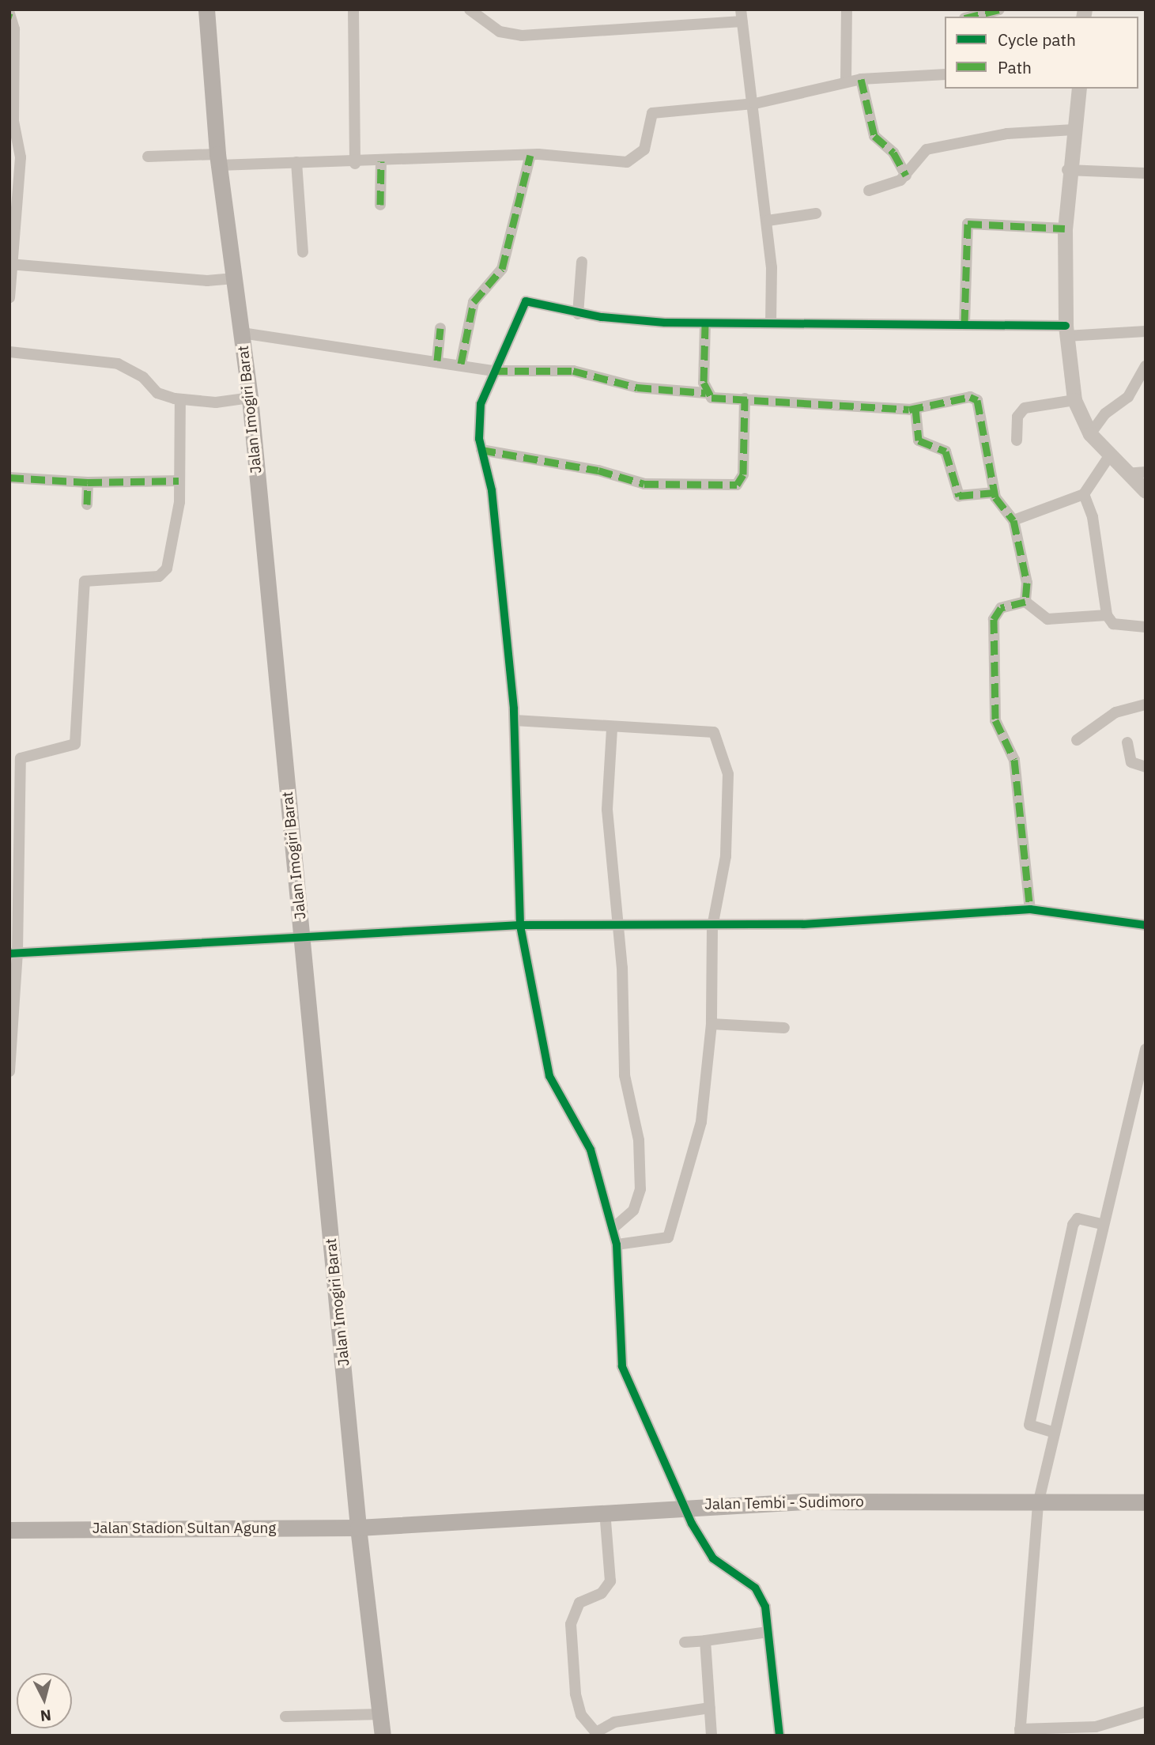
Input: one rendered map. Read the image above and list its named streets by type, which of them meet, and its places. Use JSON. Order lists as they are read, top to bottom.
{
  "streets": {
    "main road": ["Jalan Imogiri Barat", "Jalan Tembi - Sudimoro", "Jalan Stadion Sultan Agung"]
  },
  "crossings": [
    ["Jalan Imogiri Barat", "Jalan Tembi - Sudimoro"],
    ["Jalan Imogiri Barat", "Jalan Stadion Sultan Agung"],
    ["Jalan Tembi - Sudimoro", "Jalan Stadion Sultan Agung"]
  ],
  "legend": ["Cycle path", "Path"],
  "north": "bottom"
}
